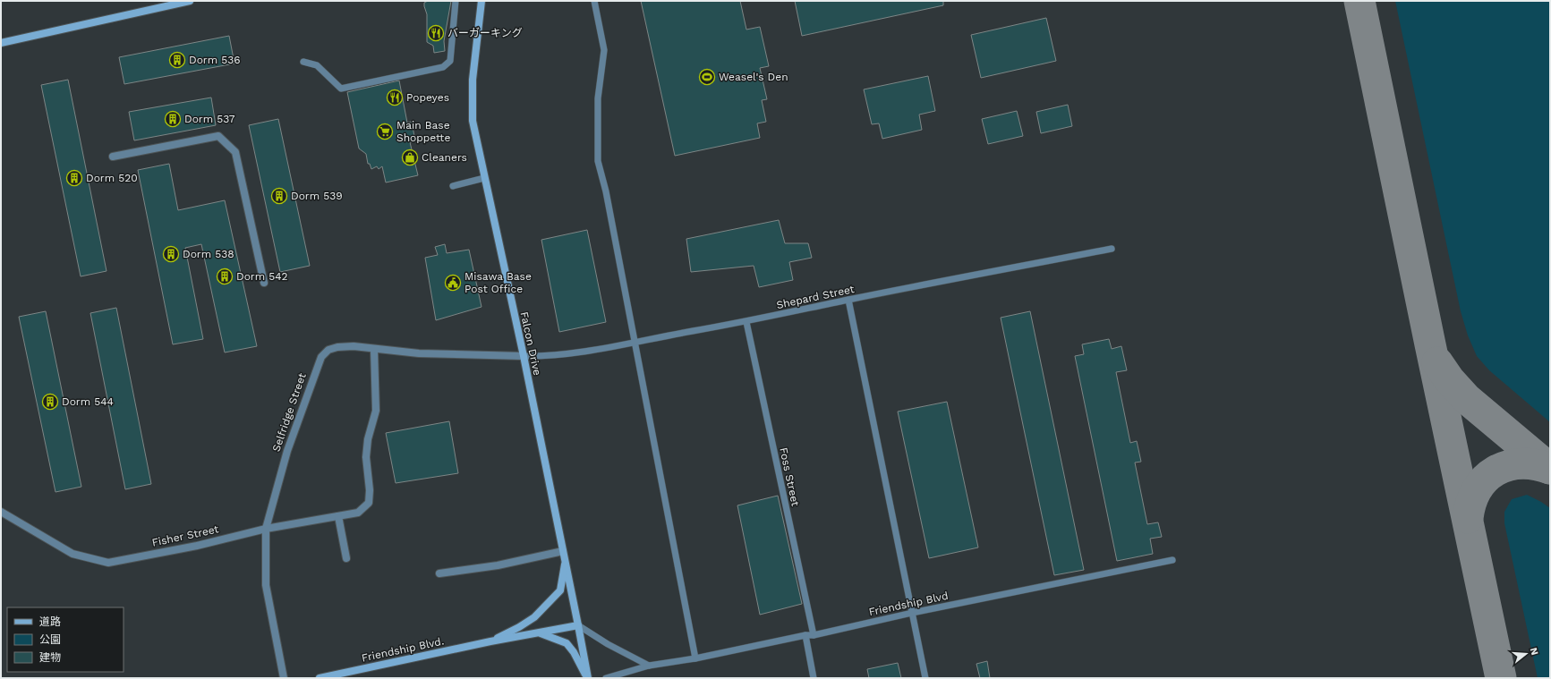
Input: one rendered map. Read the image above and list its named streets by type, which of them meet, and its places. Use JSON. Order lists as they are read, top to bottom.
{
  "streets": {
    "street": [
      "Falcon Drive",
      "Selfridge Street",
      "Fisher Street",
      "Friendship Blvd."
    ],
    "lane": ["Shepard Street", "Foss Street", "Friendship Blvd"]
  },
  "crossings": [
    ["Shepard Street", "Falcon Drive"],
    ["Shepard Street", "Selfridge Street"],
    ["Shepard Street", "Foss Street"],
    ["Falcon Drive", "Selfridge Street"],
    ["Falcon Drive", "Friendship Blvd."],
    ["Selfridge Street", "Fisher Street"],
    ["Foss Street", "Friendship Blvd"]
  ],
  "places": {
    "restaurant": ["バーガーキング", "Popeyes"],
    "building": [
      "Dorm 536",
      "Dorm 537",
      "Dorm 520",
      "Dorm 539",
      "Dorm 538",
      "Dorm 542",
      "Dorm 544"
    ],
    "sports": ["Weasel's Den"],
    "supermarket": ["Main Base Shoppette"],
    "shop": ["Cleaners"],
    "public building": ["Misawa Base Post Office"]
  },
  "legend": ["道路", "公園", "建物"],
  "north": "right"
}
